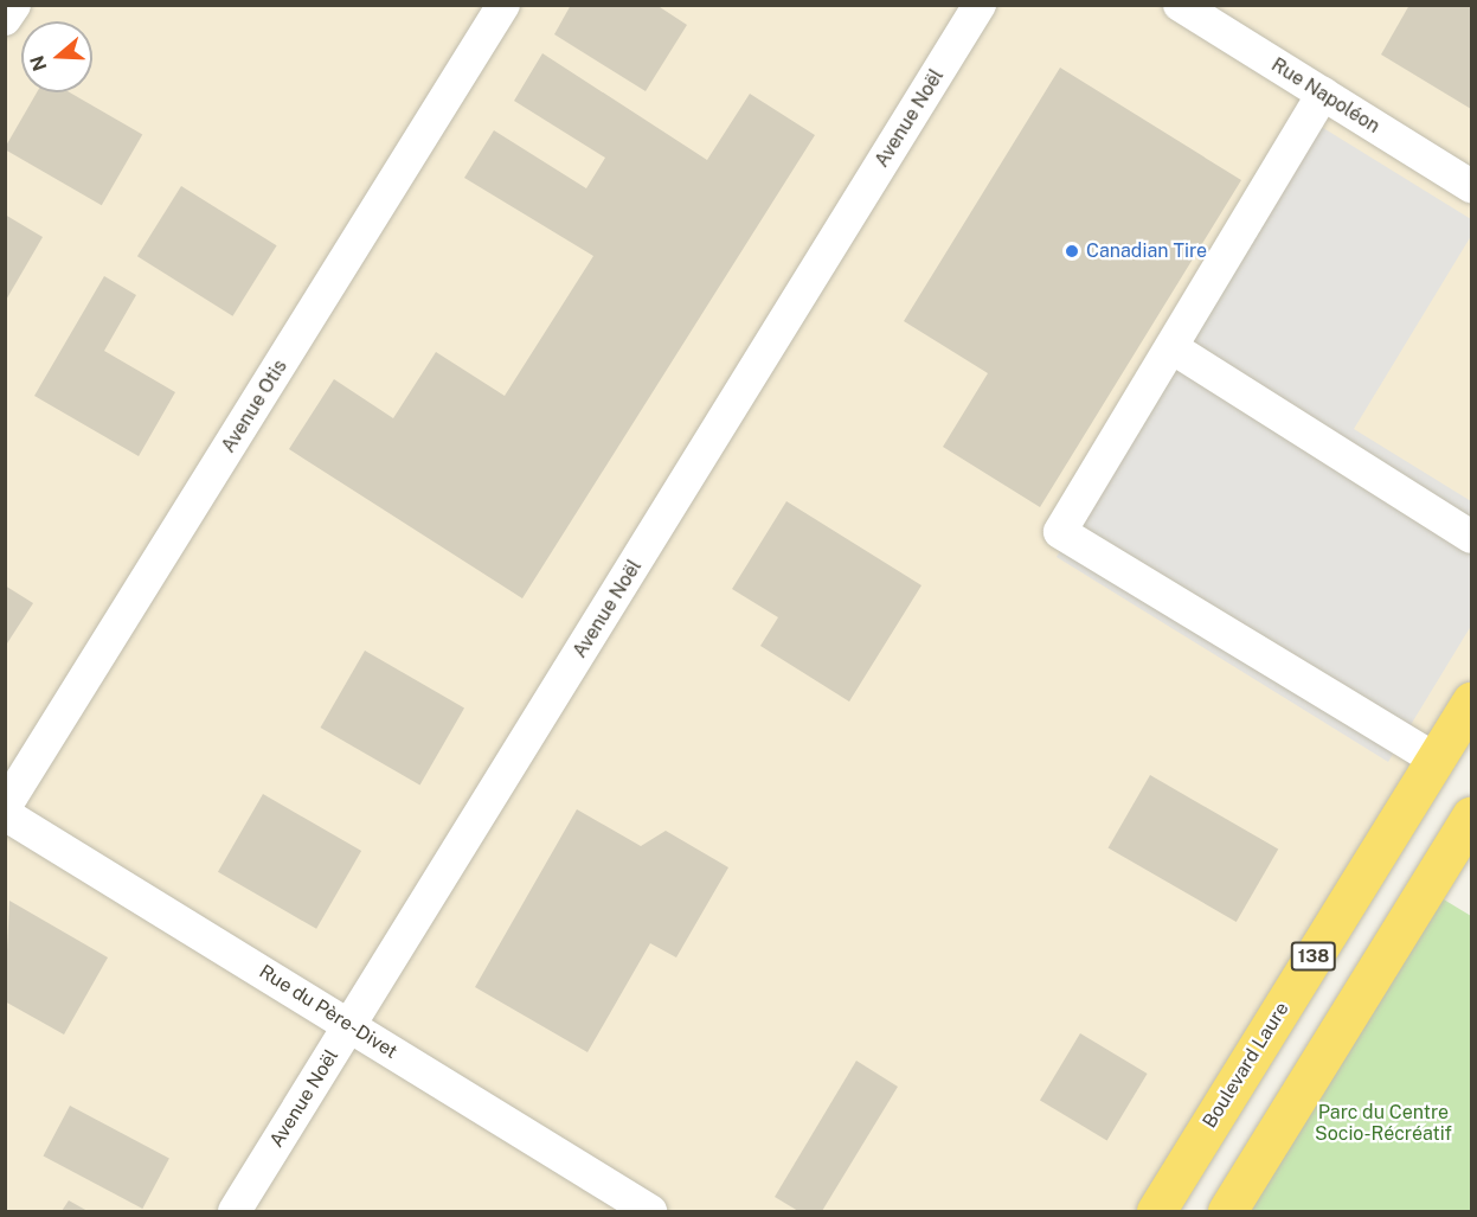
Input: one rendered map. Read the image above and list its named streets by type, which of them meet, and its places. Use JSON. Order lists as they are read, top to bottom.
{
  "streets": {
    "highway": ["138", "Boulevard Laure"],
    "street": [
      "Rue Napoléon",
      "Avenue Noël",
      "Avenue Otis",
      "Rue du Père-Divet"
    ]
  },
  "crossings": [
    ["Avenue Noël", "Rue du Père-Divet"]
  ],
  "parks": ["Parc du Centre Socio-Récréatif"],
  "places": ["Canadian Tire"],
  "north": "left"
}
